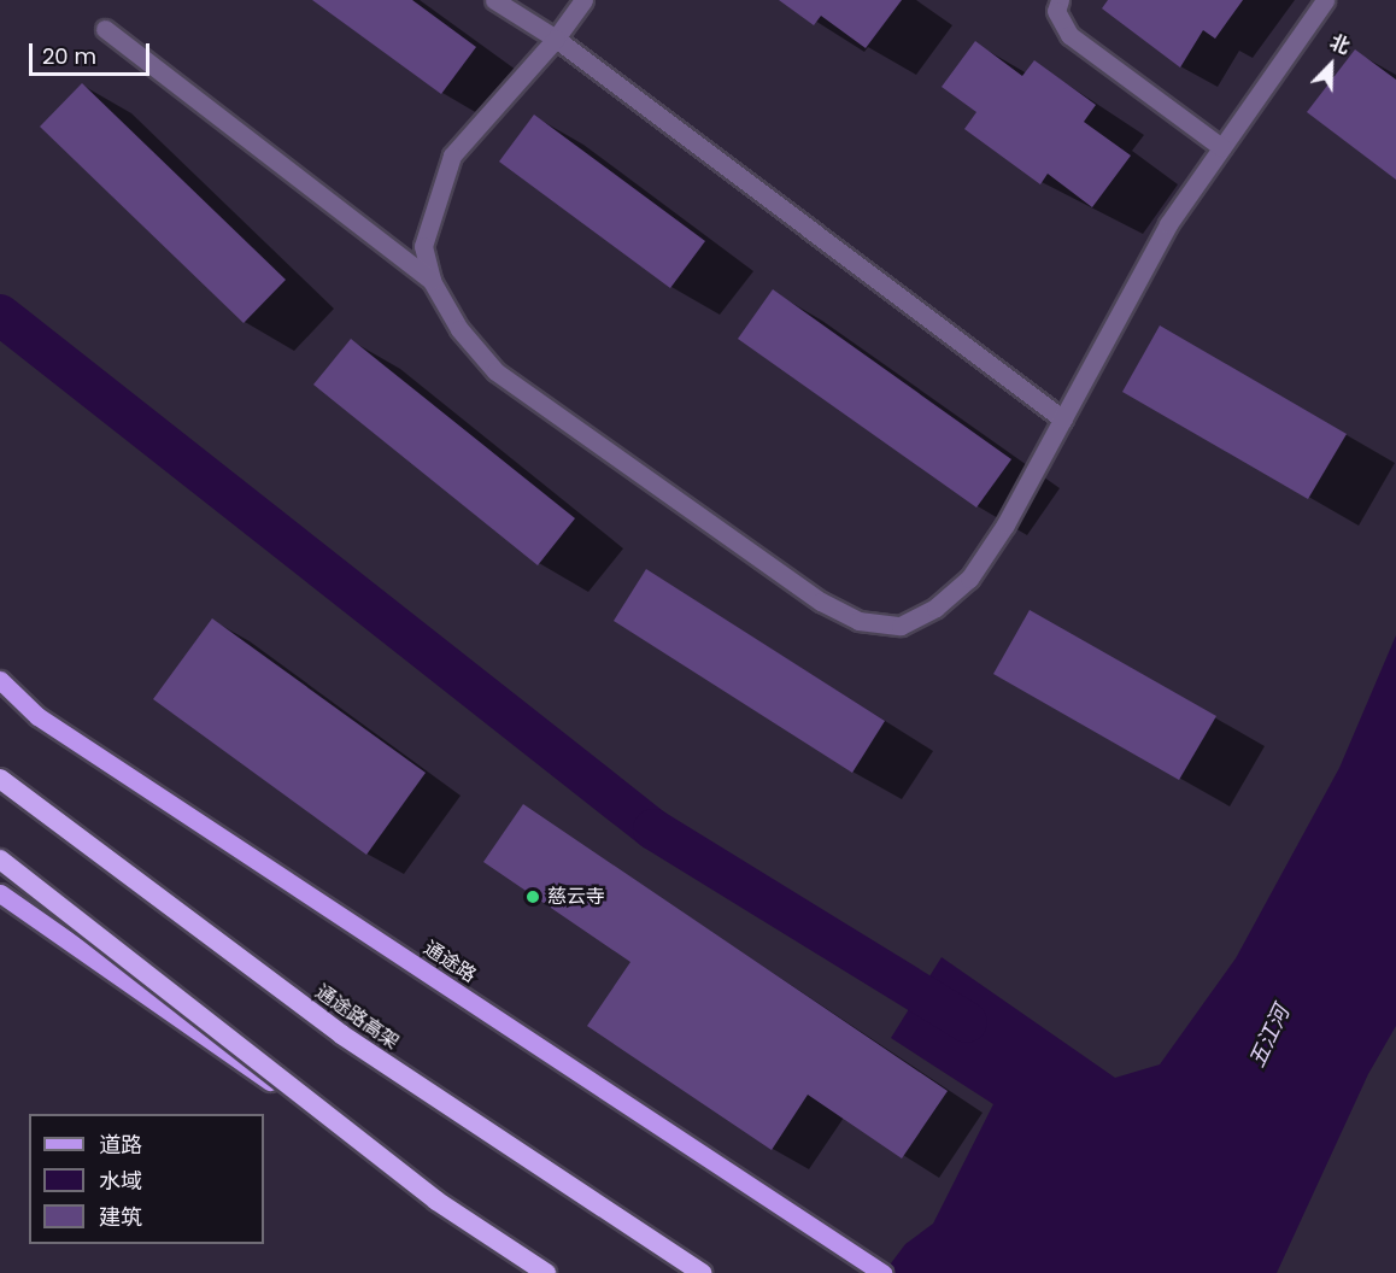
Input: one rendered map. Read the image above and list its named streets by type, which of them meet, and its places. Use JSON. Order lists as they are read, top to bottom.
{
  "streets": {
    "highway": ["通途路高架"],
    "main road": ["通途路"]
  },
  "water": ["五江河"],
  "places": ["慈云寺"],
  "legend": ["道路", "水域", "建筑"],
  "scale_bar": "20 m",
  "north": "top right"
}
